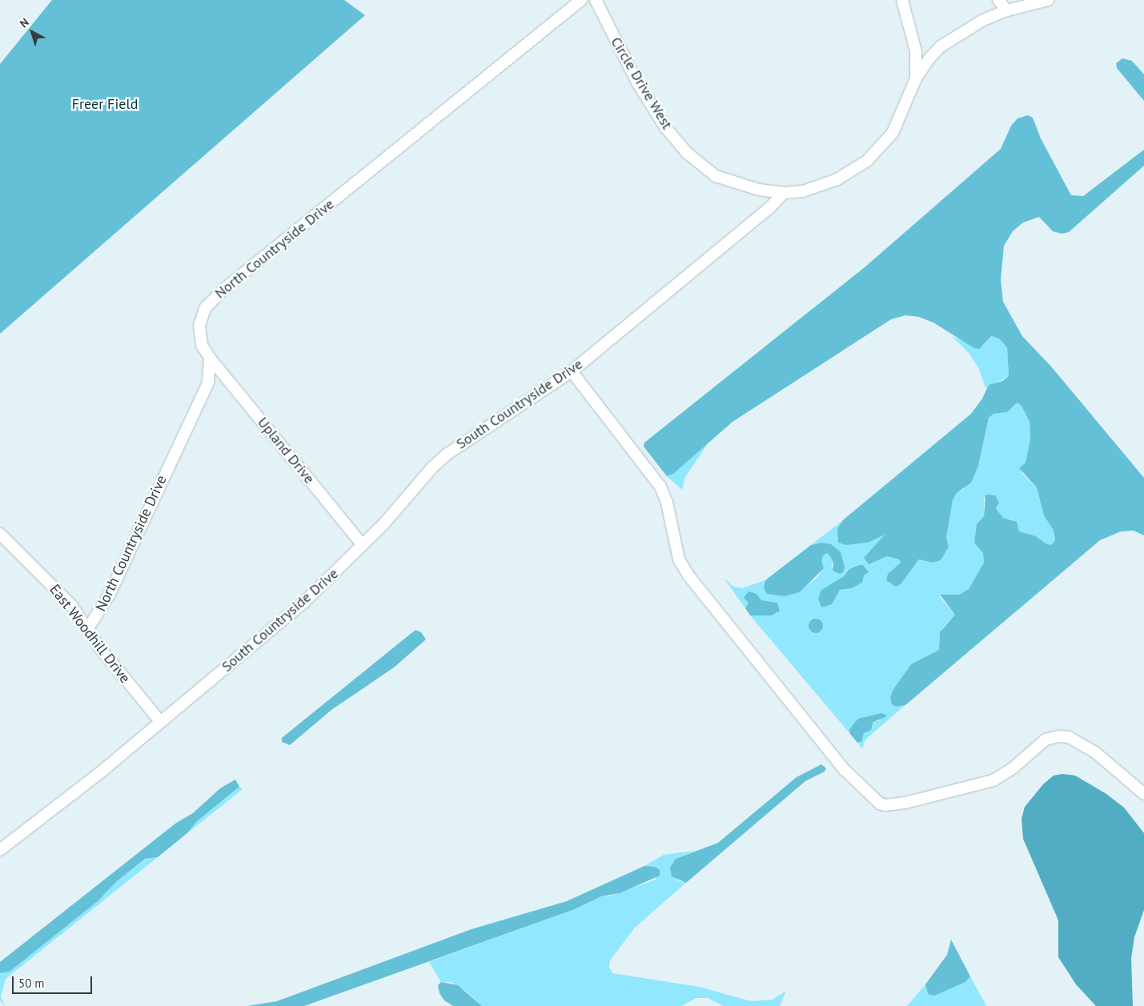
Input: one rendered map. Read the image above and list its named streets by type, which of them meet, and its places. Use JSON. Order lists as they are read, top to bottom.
{
  "streets": {
    "street": [
      "Circle Drive West",
      "North Countryside Drive",
      "South Countryside Drive",
      "Upland Drive",
      "East Woodhill Drive"
    ]
  },
  "crossings": [
    ["Circle Drive West", "South Countryside Drive"],
    ["North Countryside Drive", "Upland Drive"],
    ["North Countryside Drive", "East Woodhill Drive"],
    ["South Countryside Drive", "Upland Drive"],
    ["South Countryside Drive", "East Woodhill Drive"]
  ],
  "parks": ["Freer Field"],
  "scale_bar": "50 m",
  "north": "top left"
}
